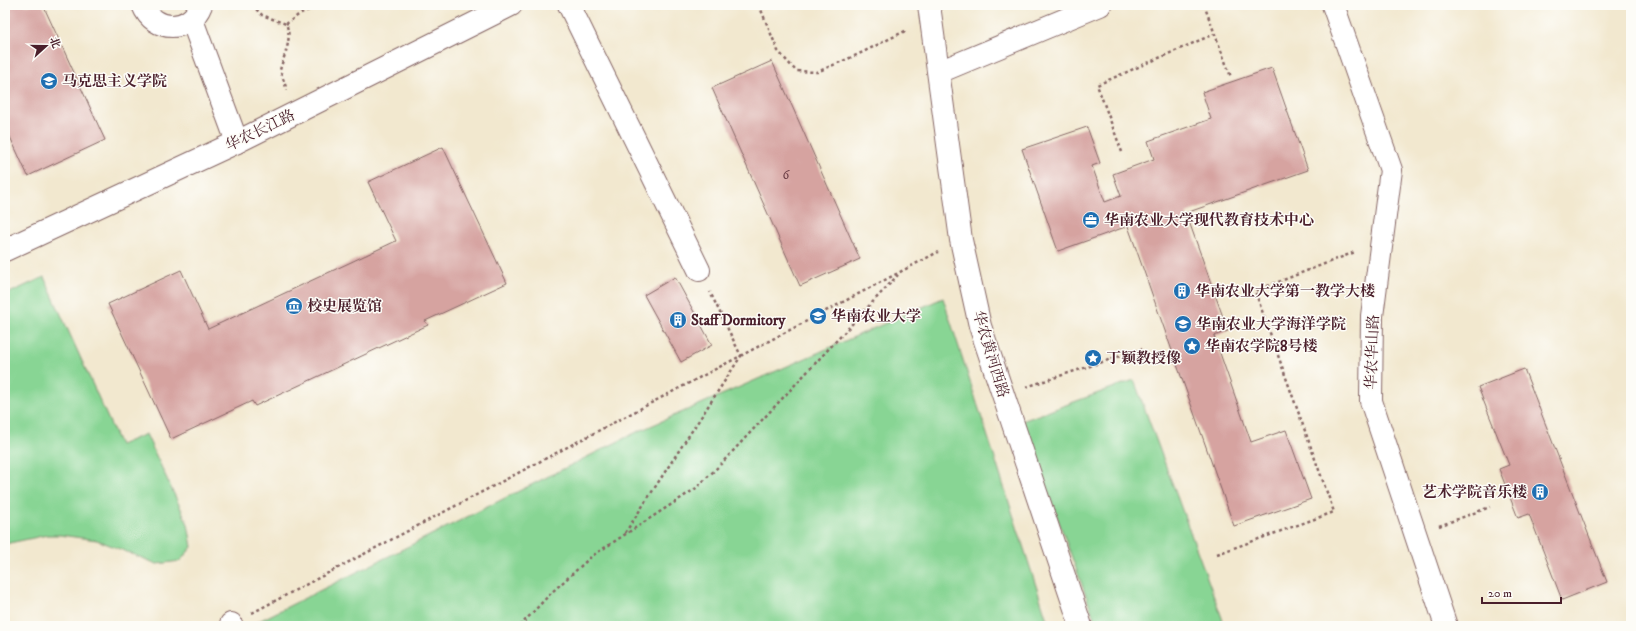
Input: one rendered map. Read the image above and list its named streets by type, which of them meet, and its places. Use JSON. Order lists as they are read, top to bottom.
{
  "streets": {
    "street": ["华农长江路", "华农华山路", "华农黄河西路"]
  },
  "places": {
    "school or university": ["马克思主义学院", "华南农业大学", "华南农业大学海洋学院"],
    "office": ["华南农业大学现代教育技术中心"],
    "building": ["华南农业大学第一教学大楼", "Staff Dormitory", "艺术学院音乐楼"],
    "museum": ["校史展览馆"],
    "place": ["华南农学院8号楼", "丁颖教授像"]
  },
  "house_numbers": ["6"],
  "scale_bar": "20 m",
  "north": "right"
}
